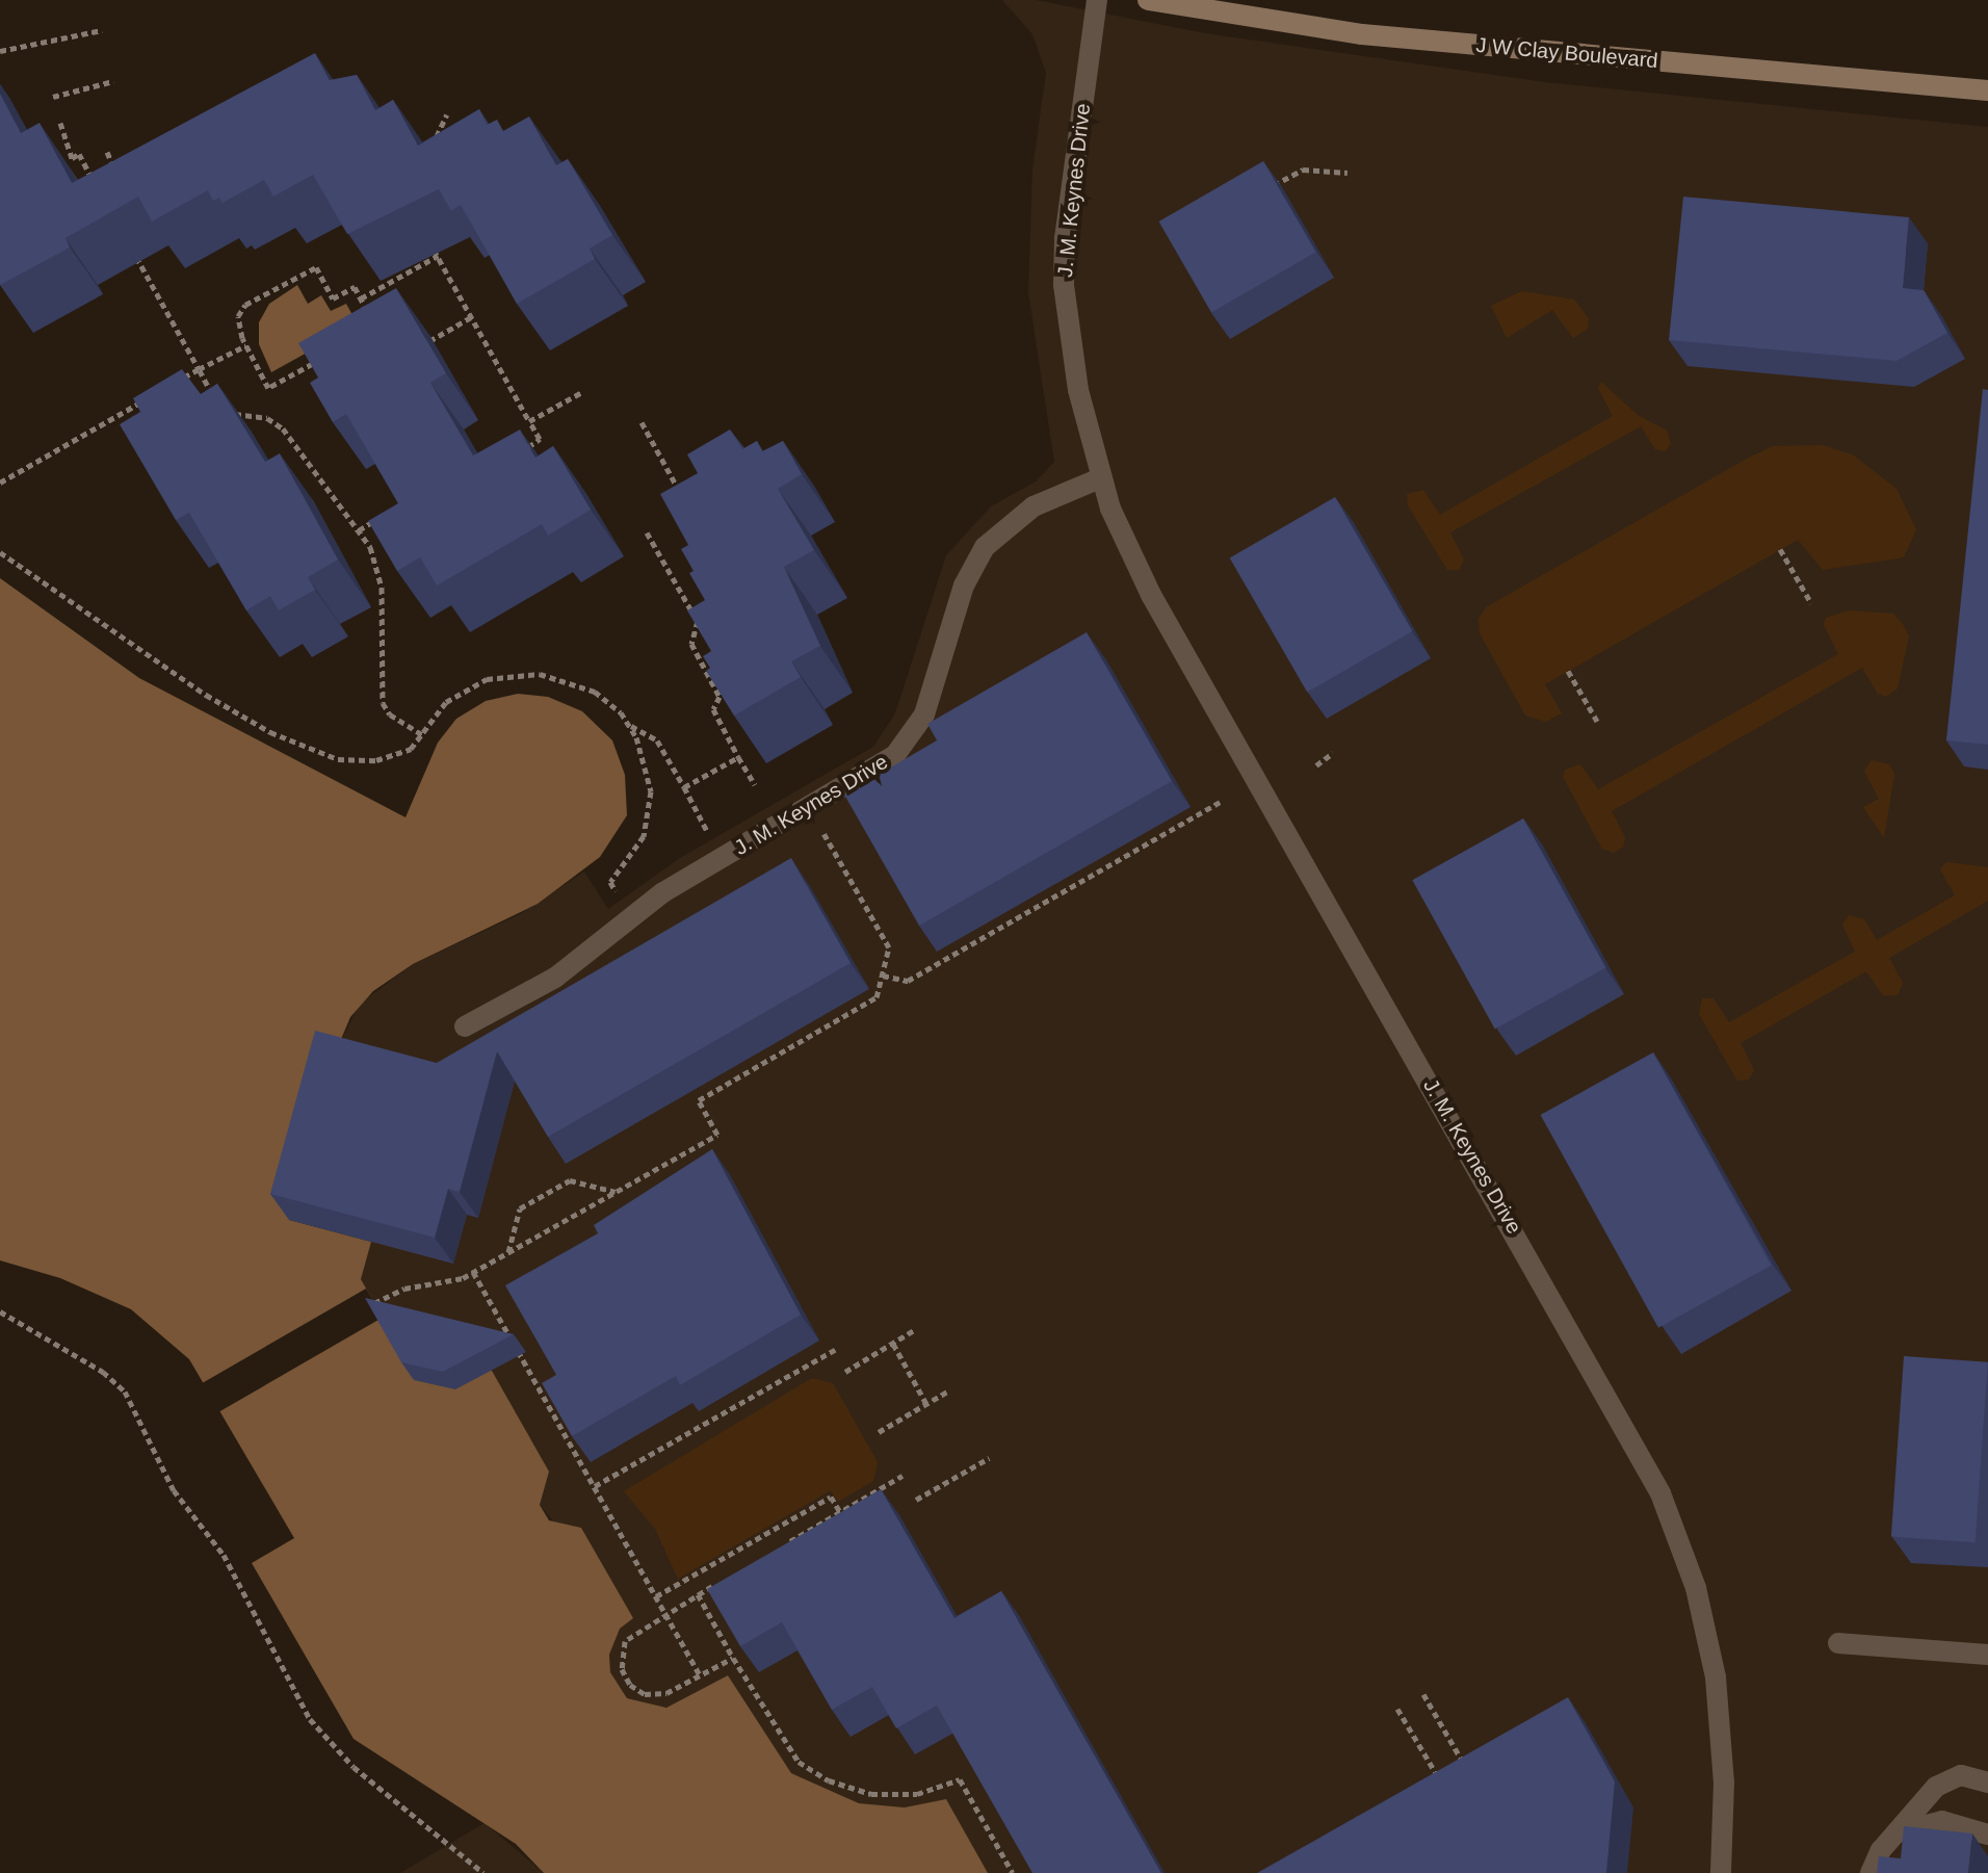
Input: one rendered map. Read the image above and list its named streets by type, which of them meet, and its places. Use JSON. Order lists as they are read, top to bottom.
{
  "streets": {
    "street": ["J W Clay Boulevard", "J. M. Keynes Drive"]
  }
}
